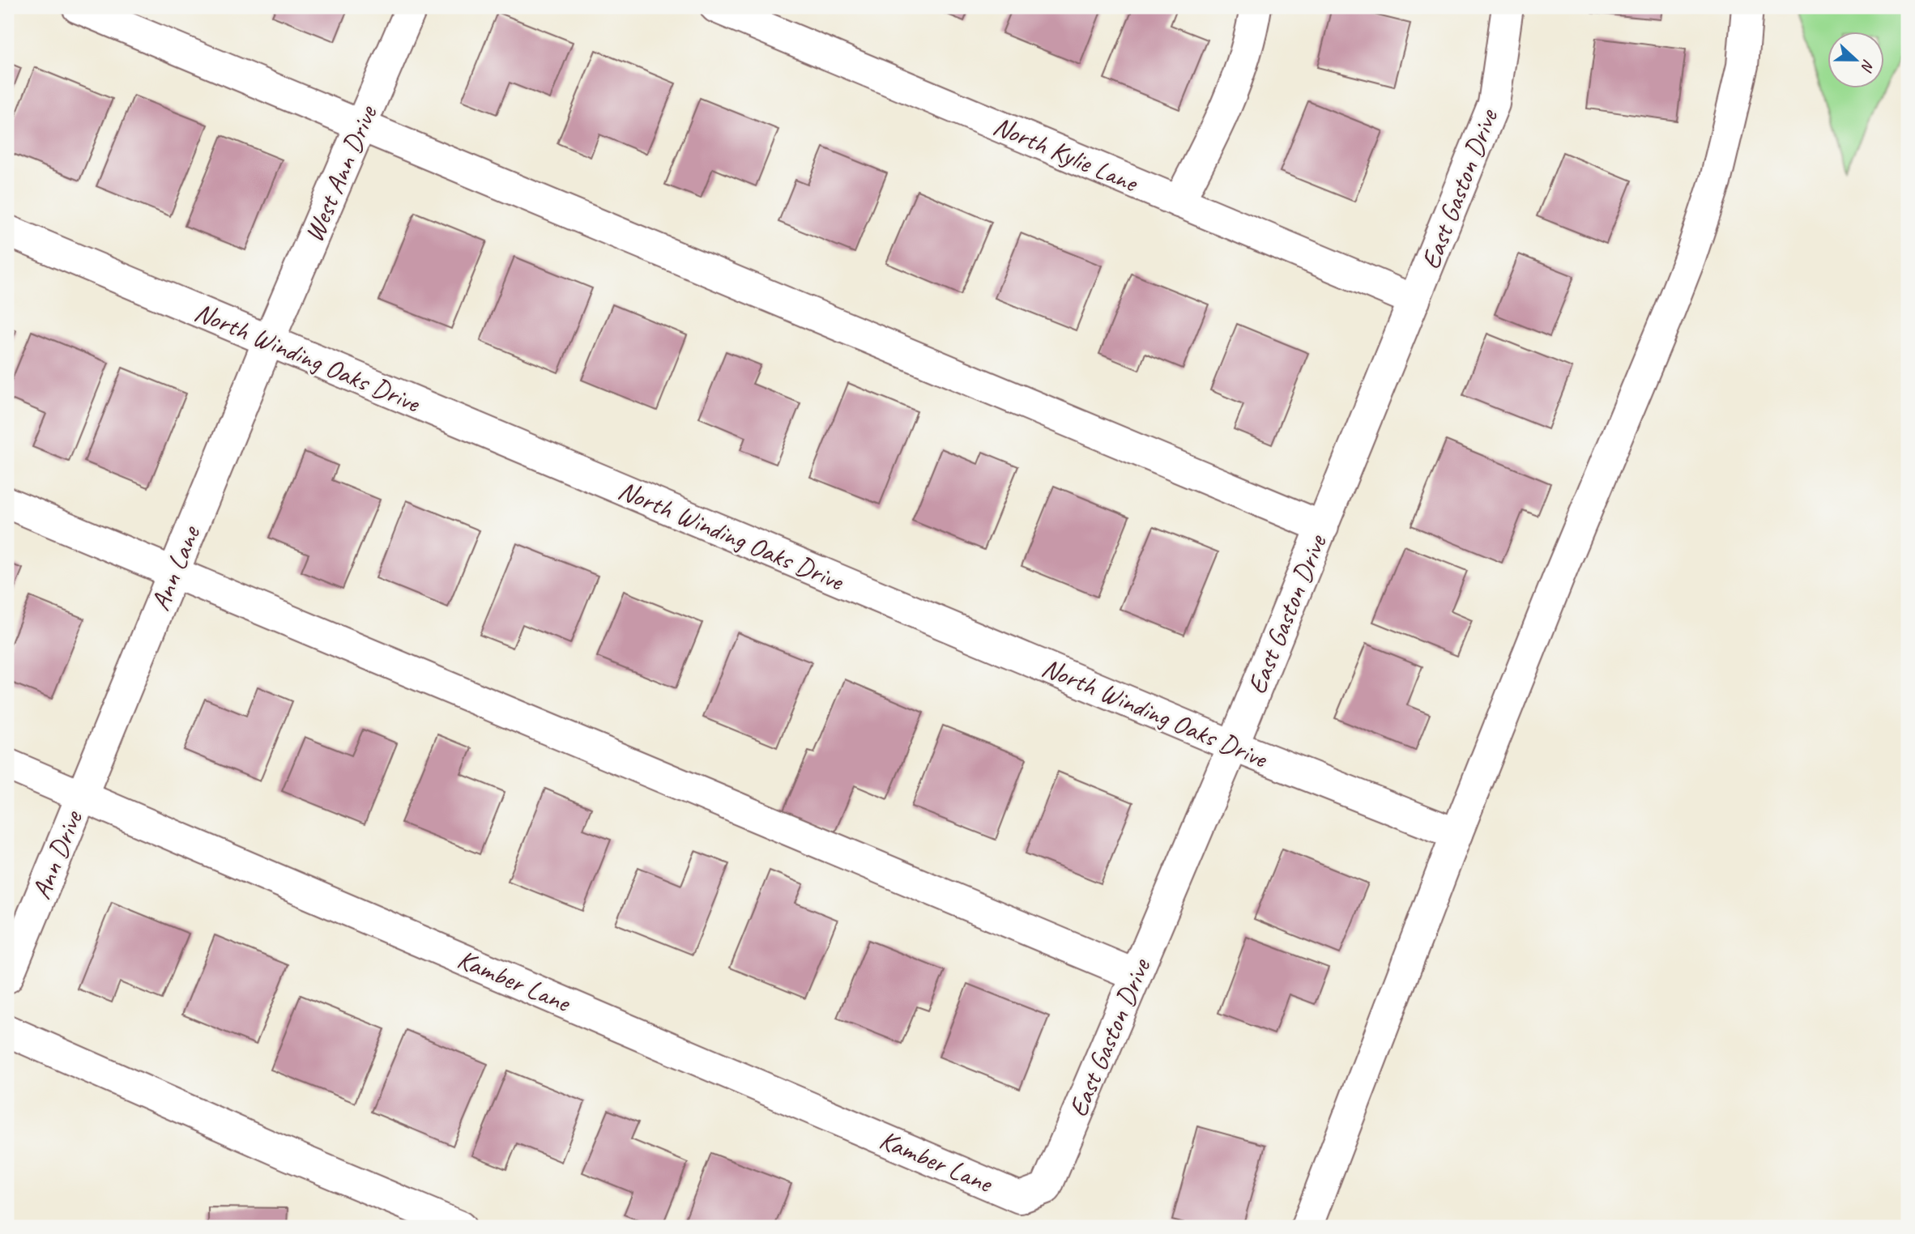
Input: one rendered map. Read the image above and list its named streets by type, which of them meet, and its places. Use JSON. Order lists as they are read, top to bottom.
{
  "streets": {
    "street": [
      "North Kylie Lane",
      "West Ann Drive",
      "East Gaston Drive",
      "North Winding Oaks Drive",
      "Ann Lane",
      "Ann Drive",
      "Kamber Lane"
    ]
  },
  "crossings": [
    ["North Kylie Lane", "East Gaston Drive"],
    ["West Ann Drive", "North Winding Oaks Drive"],
    ["West Ann Drive", "Ann Lane"],
    ["East Gaston Drive", "North Winding Oaks Drive"],
    ["East Gaston Drive", "Kamber Lane"],
    ["North Winding Oaks Drive", "Ann Lane"],
    ["Ann Lane", "Ann Drive"],
    ["Ann Lane", "Kamber Lane"],
    ["Ann Drive", "Kamber Lane"]
  ],
  "north": "right"
}
